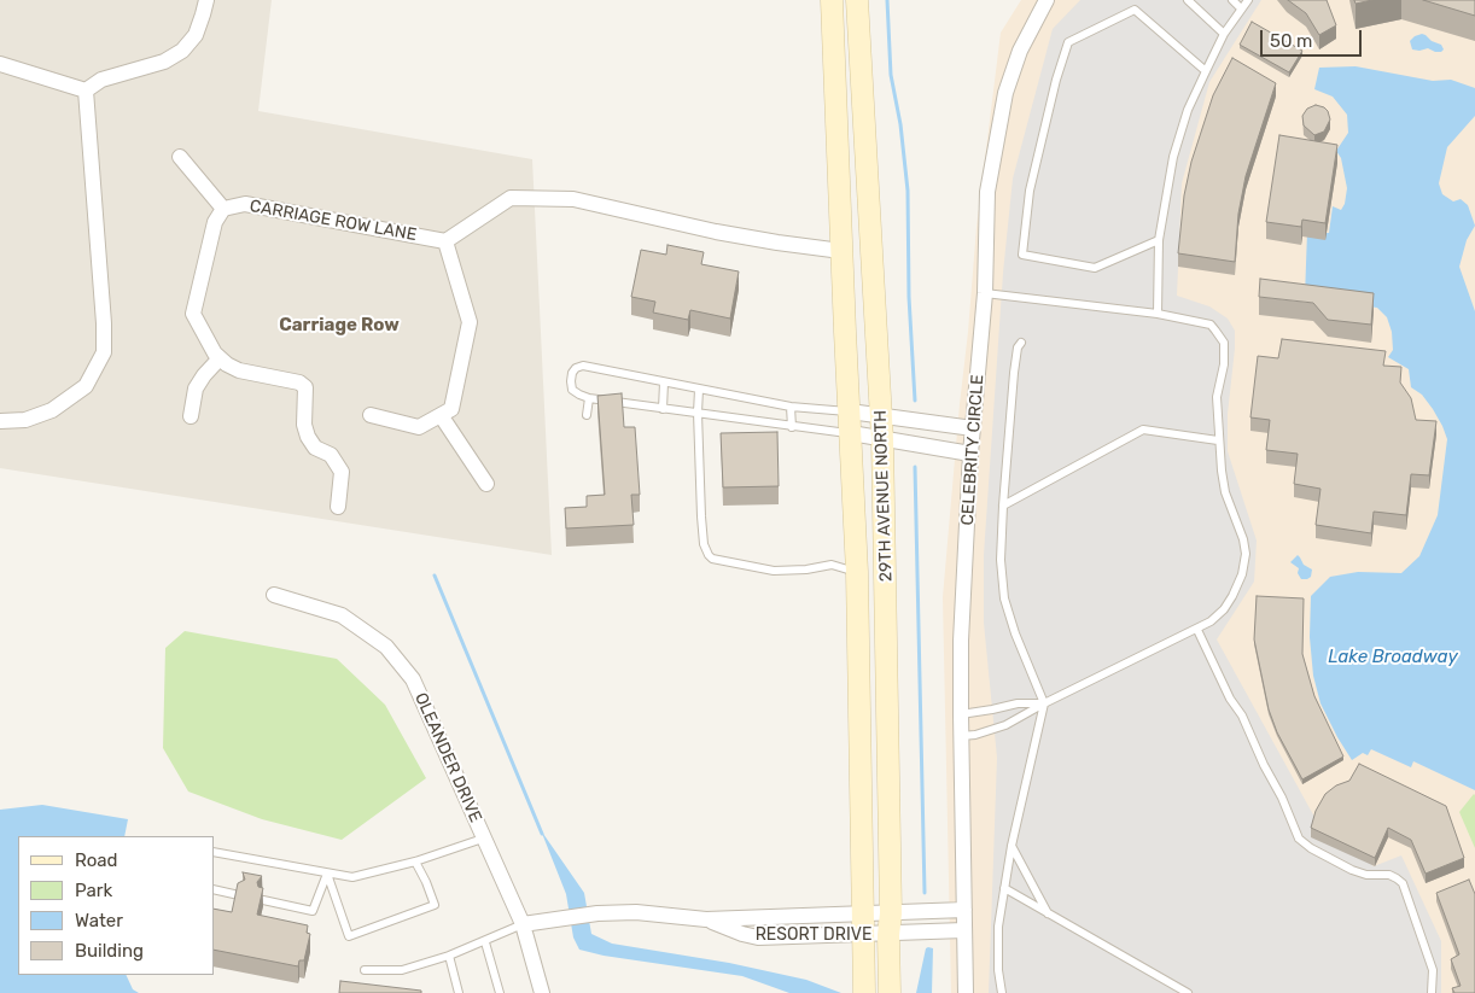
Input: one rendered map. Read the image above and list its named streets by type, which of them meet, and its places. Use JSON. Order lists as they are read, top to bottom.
{
  "streets": {
    "main road": ["29TH AVENUE NORTH"],
    "street": [
      "CARRIAGE ROW LANE",
      "CELEBRITY CIRCLE",
      "OLEANDER DRIVE",
      "RESORT DRIVE"
    ]
  },
  "crossings": [
    ["29TH AVENUE NORTH", "RESORT DRIVE"],
    ["OLEANDER DRIVE", "RESORT DRIVE"]
  ],
  "districts": ["Carriage Row"],
  "water": ["Lake Broadway"],
  "legend": [
    "Road",
    "Park",
    "Water",
    "Building"
  ],
  "scale_bar": "50 m"
}
